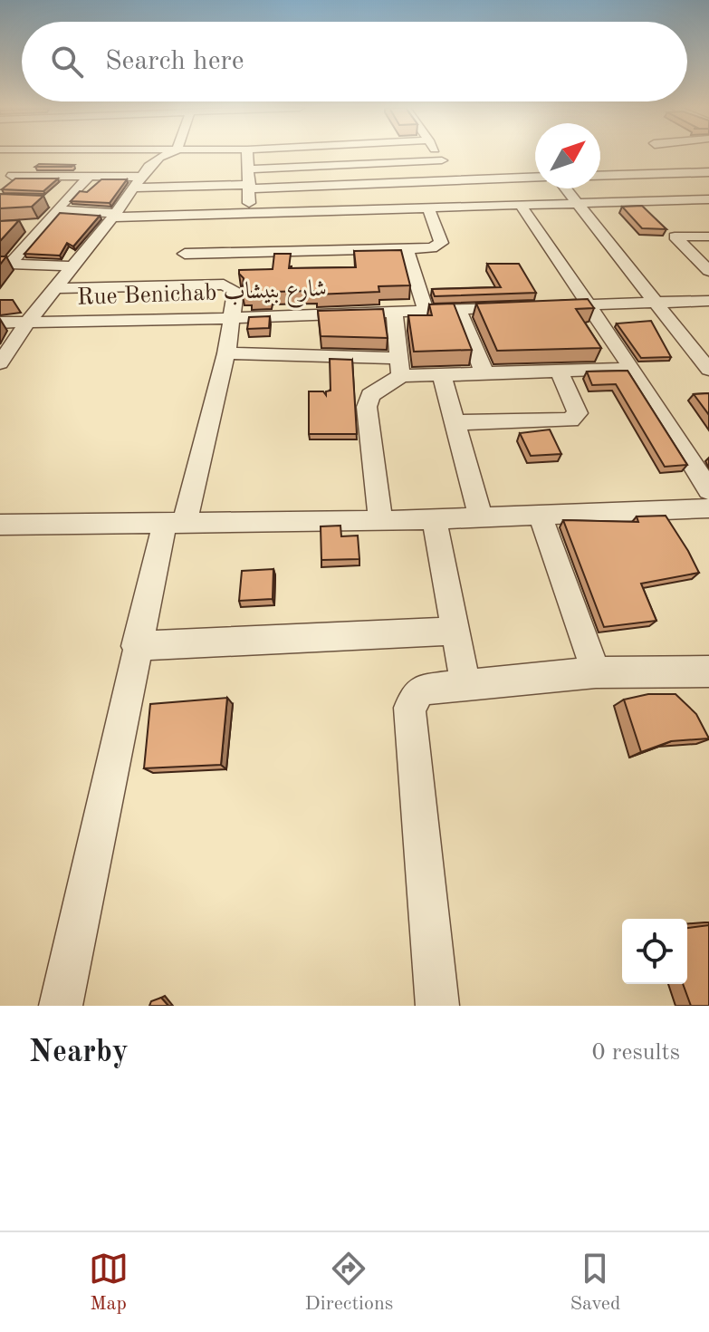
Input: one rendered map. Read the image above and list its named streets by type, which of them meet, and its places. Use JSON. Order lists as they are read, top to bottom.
{
  "streets": {
    "street": ["Rue Benichab شارع بنيشاب"]
  },
  "north": "top right",
  "page": {
    "search": "Search here",
    "heading": ["Nearby", "0 results"],
    "nav": ["Map", "Directions", "Saved"]
  }
}
